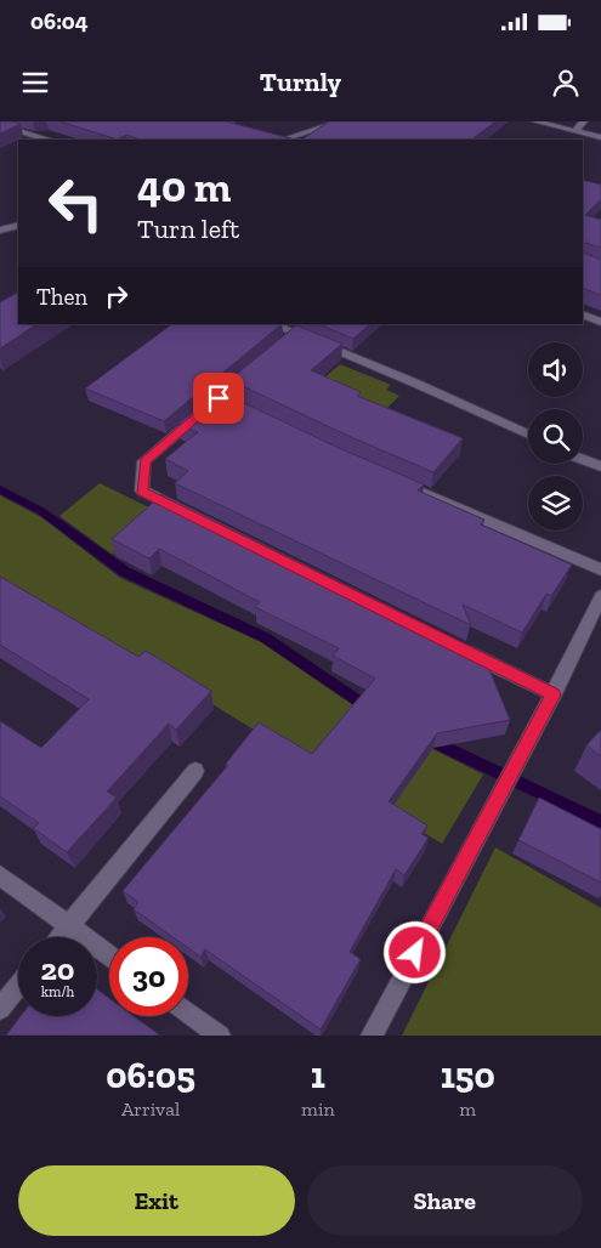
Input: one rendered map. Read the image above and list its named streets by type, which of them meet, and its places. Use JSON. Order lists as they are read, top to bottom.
{
  "page": {
    "status": "06:04",
    "header": "Turnly",
    "turn": ["40 m", "Turn left"],
    "then": "Then",
    "speed": "20 km/h",
    "limit": "30",
    "eta": [
      "06:05",
      "Arrival",
      "1",
      "min",
      "150",
      "m"
    ],
    "buttons": ["Exit", "Share"]
  }
}
